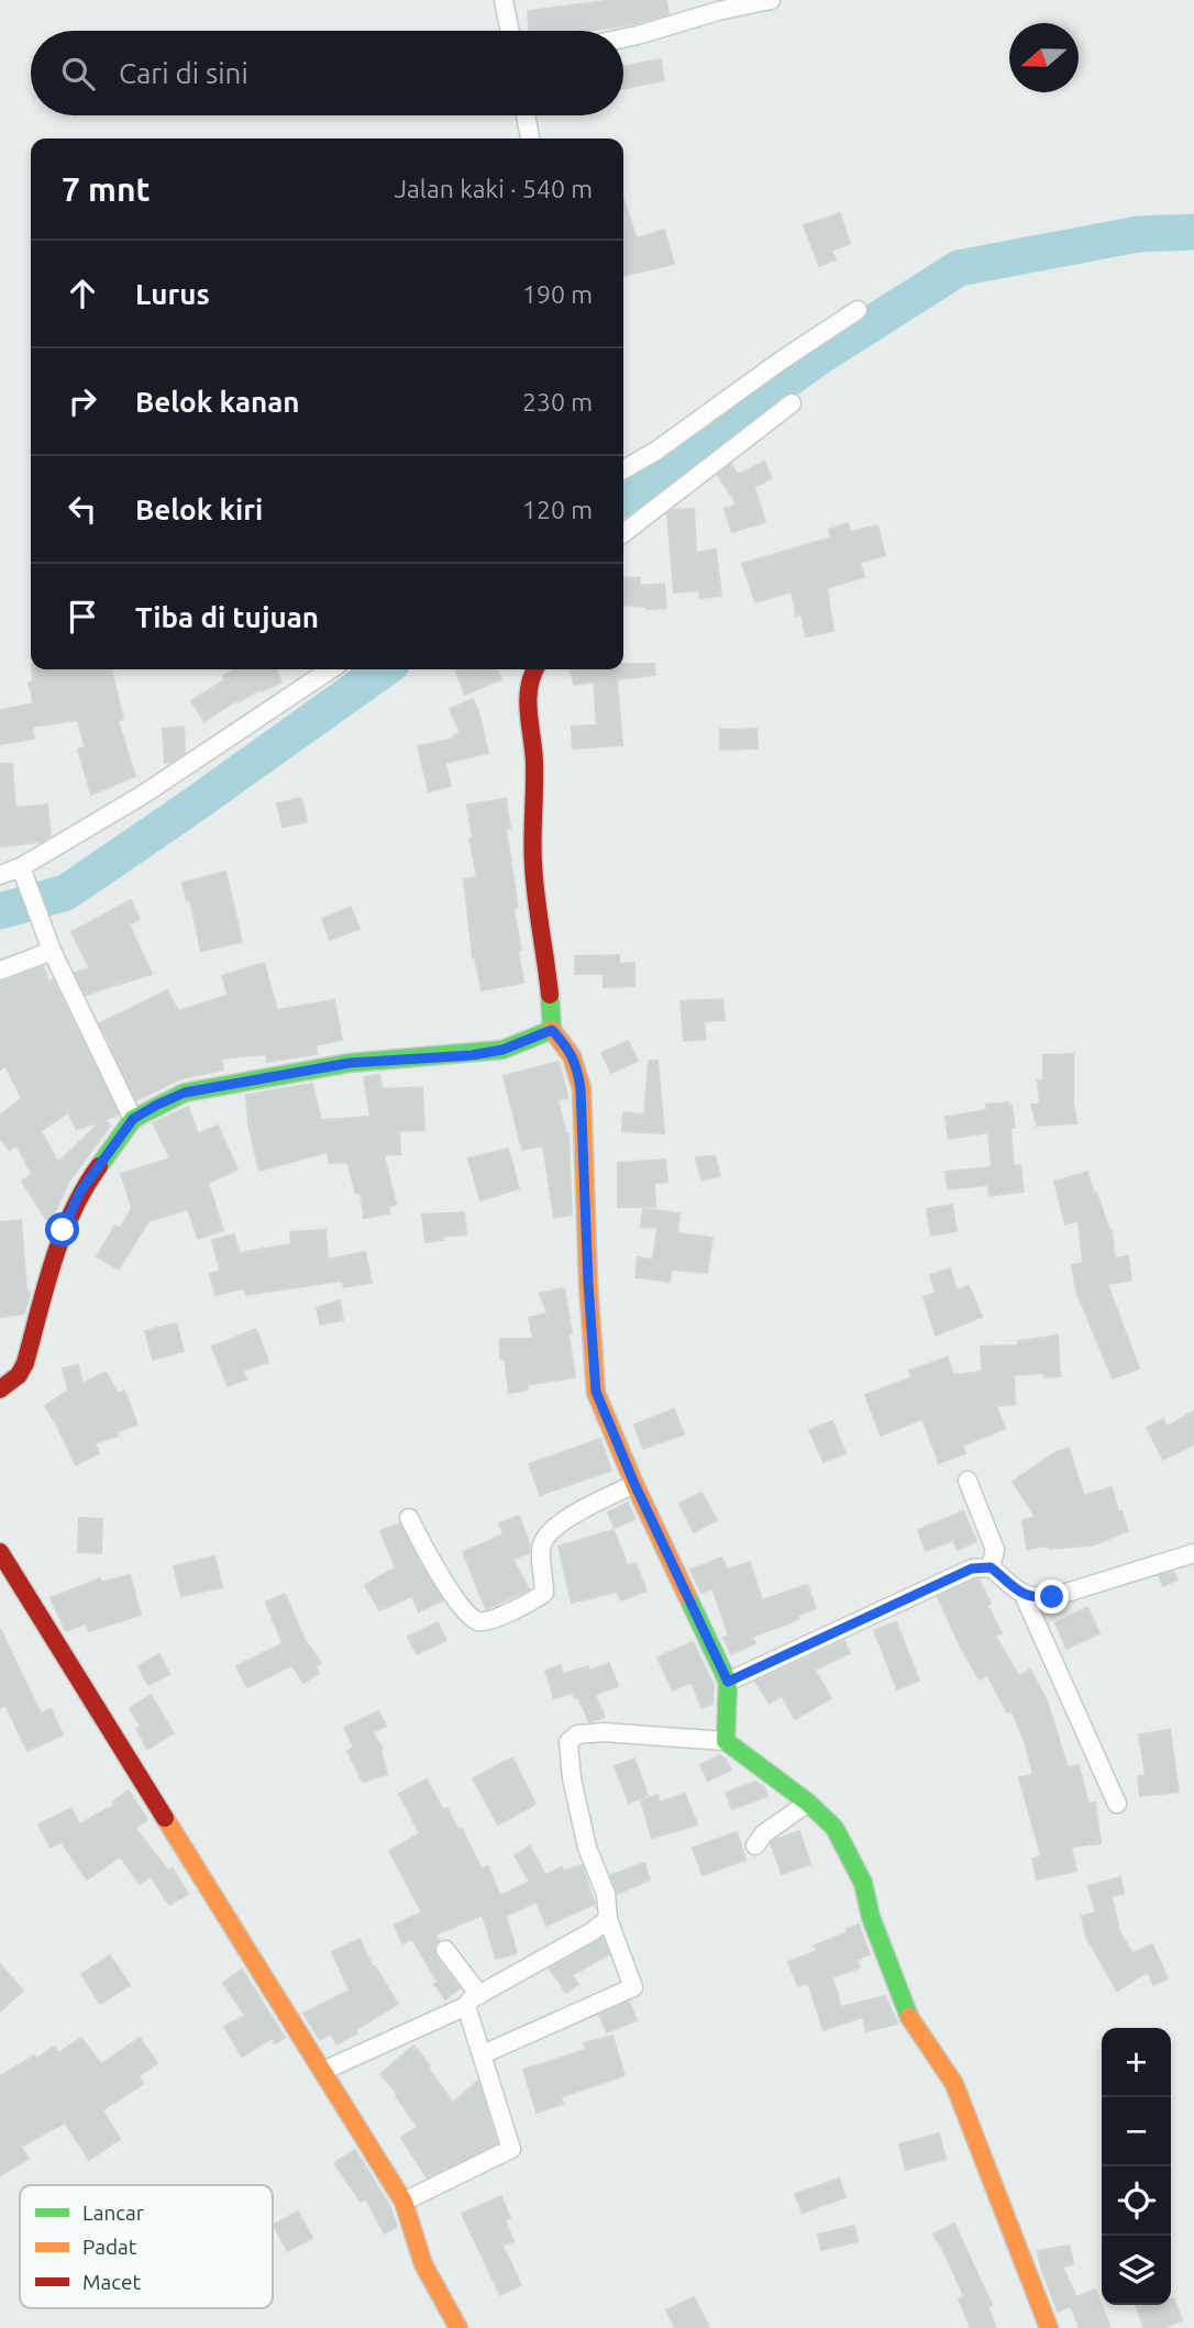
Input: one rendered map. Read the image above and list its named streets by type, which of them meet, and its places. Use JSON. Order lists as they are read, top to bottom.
{
  "legend": ["Lancar", "Padat", "Macet"],
  "north": "left",
  "page": {
    "search": "Cari di sini",
    "heading": ["7 mnt", "Jalan kaki · 540 m"],
    "list": [
      ["Lurus", "190 m"],
      ["Belok kanan", "230 m"],
      ["Belok kiri", "120 m"],
      "Tiba di tujuan"
    ],
    "map_buttons": ["+", "−"]
  }
}
